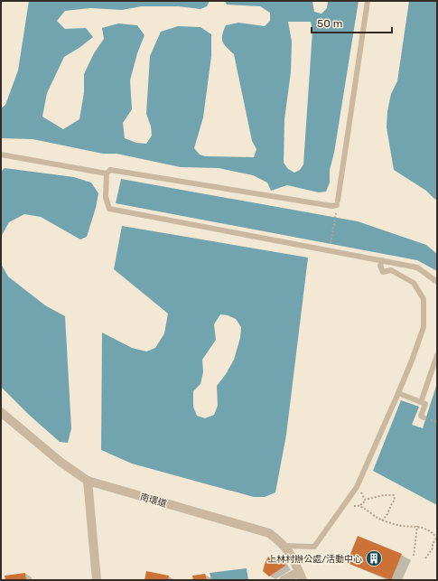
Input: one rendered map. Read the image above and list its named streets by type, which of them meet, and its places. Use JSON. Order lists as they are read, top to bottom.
{
  "streets": {
    "street": ["南環道"]
  },
  "places": {
    "building": ["上林村辦公處/活動中心"]
  },
  "scale_bar": "50 m"
}
